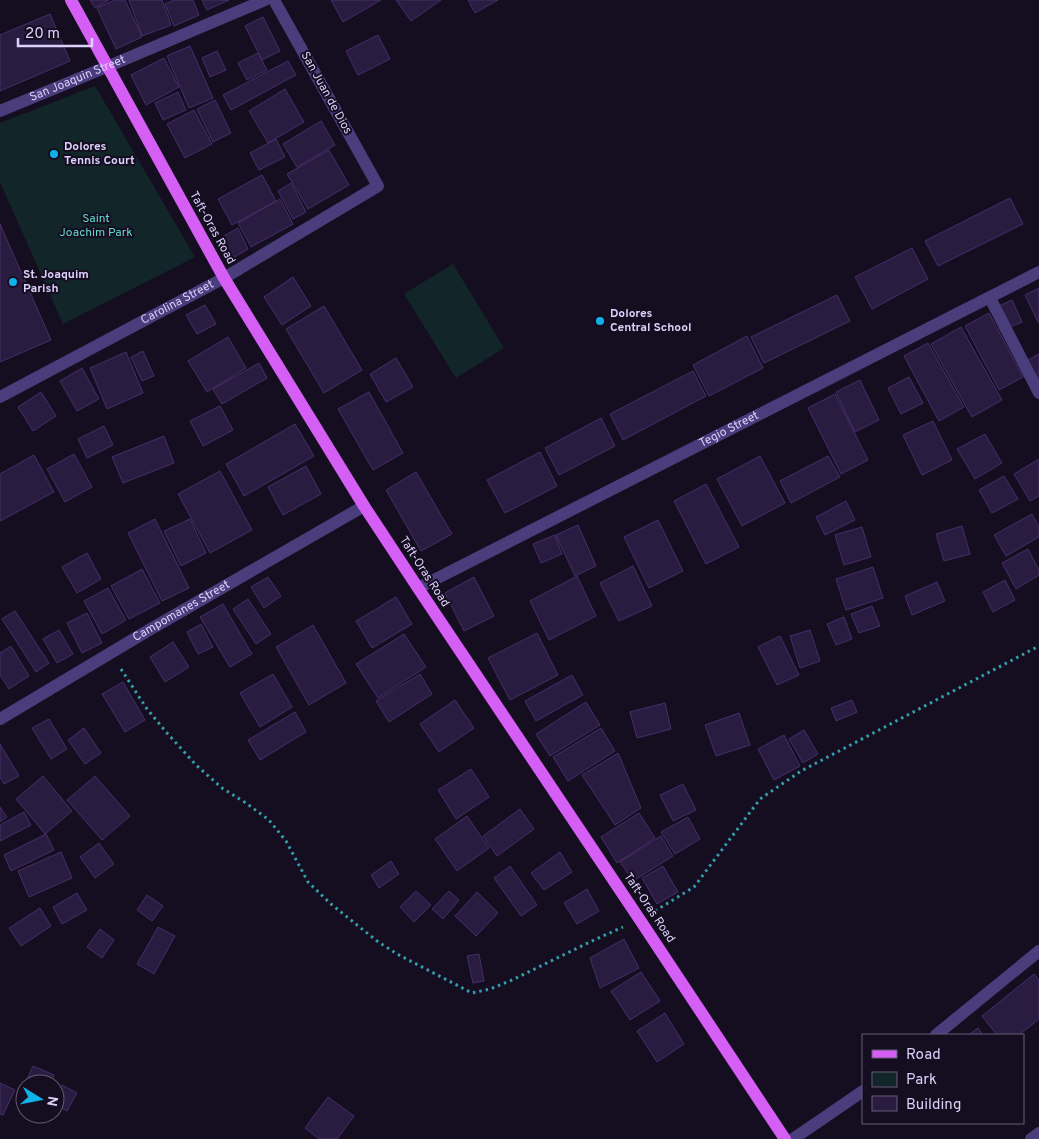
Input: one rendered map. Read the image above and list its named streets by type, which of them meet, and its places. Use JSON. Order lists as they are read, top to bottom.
{
  "streets": {
    "main road": ["Taft-Oras Road"],
    "street": [
      "San Joaquin Street",
      "San Juan de Dios",
      "Carolina Street",
      "Tegio Street",
      "Campomanes Street"
    ]
  },
  "crossings": [
    ["San Joaquin Street", "Taft-Oras Road"],
    ["San Juan de Dios", "Carolina Street"],
    ["Taft-Oras Road", "Carolina Street"],
    ["Taft-Oras Road", "Tegio Street"],
    ["Taft-Oras Road", "Campomanes Street"]
  ],
  "parks": ["Saint Joachim Park"],
  "places": ["Dolores Tennis Court", "St. Joaquim Parish", "Dolores Central School"],
  "legend": ["Road", "Park", "Building"],
  "scale_bar": "20 m",
  "north": "right"
}
